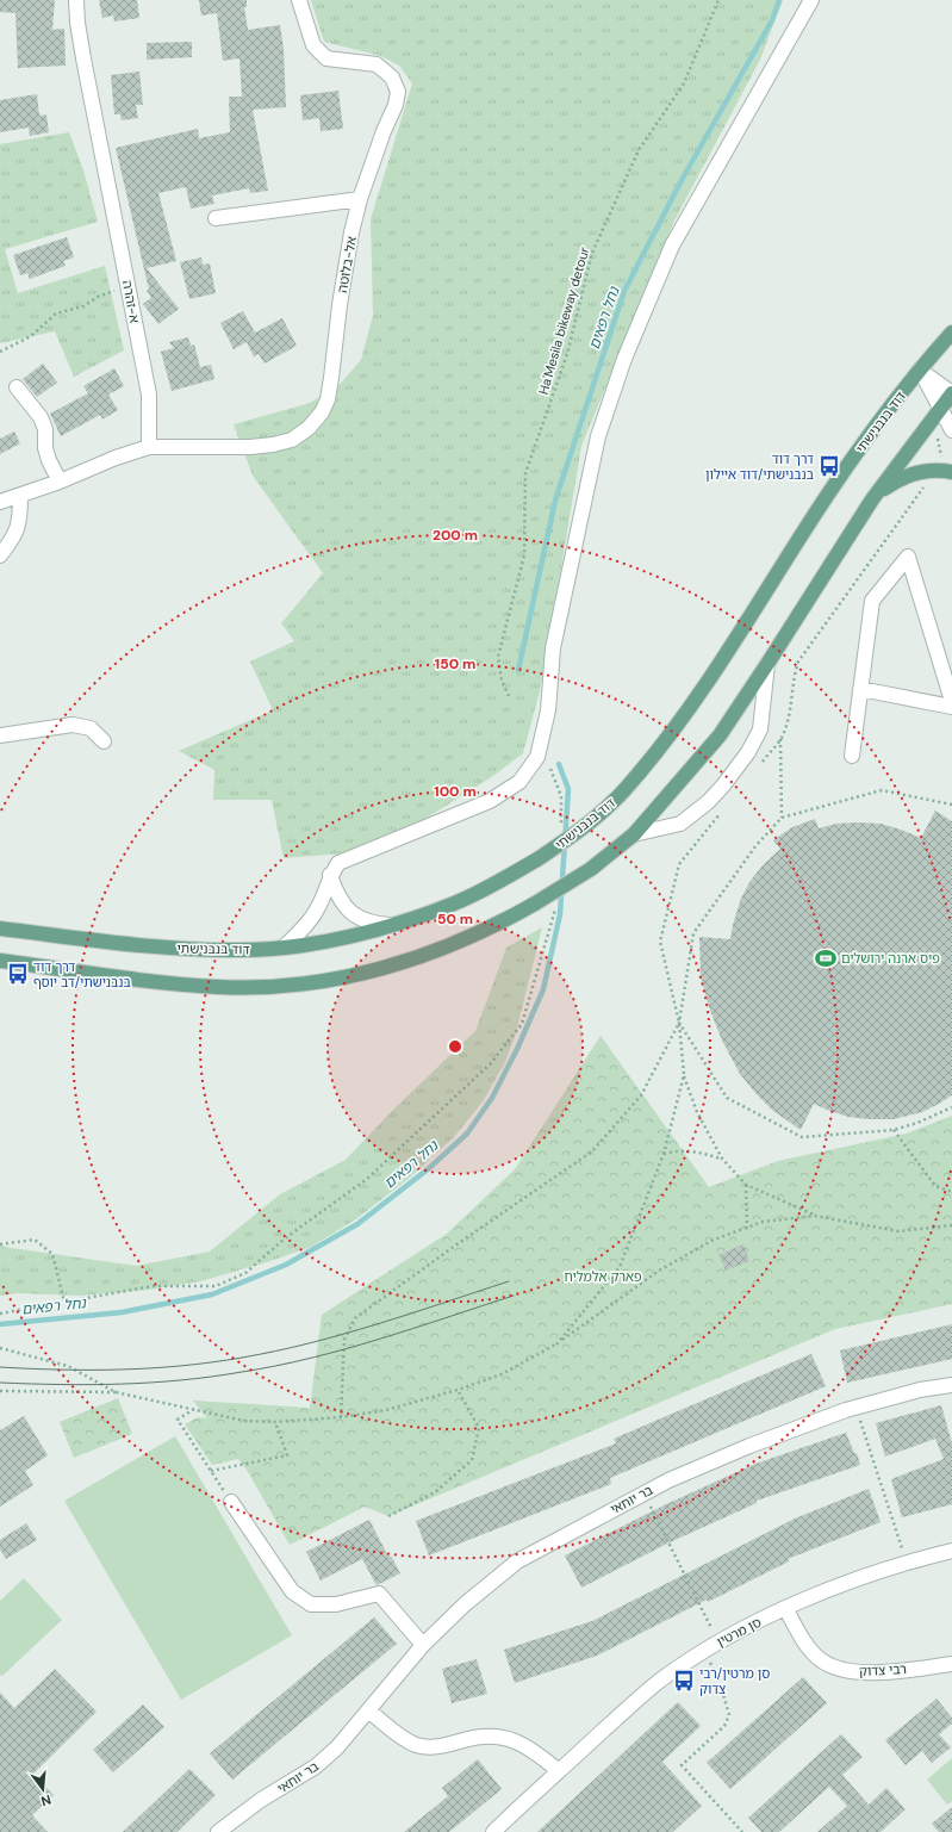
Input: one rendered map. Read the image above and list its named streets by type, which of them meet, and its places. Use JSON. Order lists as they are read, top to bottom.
{
  "streets": {
    "main road": ["דוד בנבנישתי"],
    "street": [
      "אל-בלוטה",
      "א-זהרה",
      "בר יוחאי",
      "סן מרטין",
      "רבי צדוק"
    ],
    "path": ["Ha'Mesila bikeway detour"]
  },
  "crossings": [
    ["אל-בלוטה", "א-זהרה"],
    ["סן מרטין", "רבי צדוק"]
  ],
  "water": ["נחל רפאים"],
  "parks": ["פארק אלמליח"],
  "places": {
    "bus stop": ["דרך דוד בנבנישתי/דוד איילון", "דרך דוד בנבנישתי/דב יוסף", "סן מרטין/רבי צדוק"],
    "sports": ["פיס ארנה ירושלים"]
  },
  "north": "bottom",
  "rings": [
    "200 m",
    "150 m",
    "100 m",
    "50 m"
  ]
}
